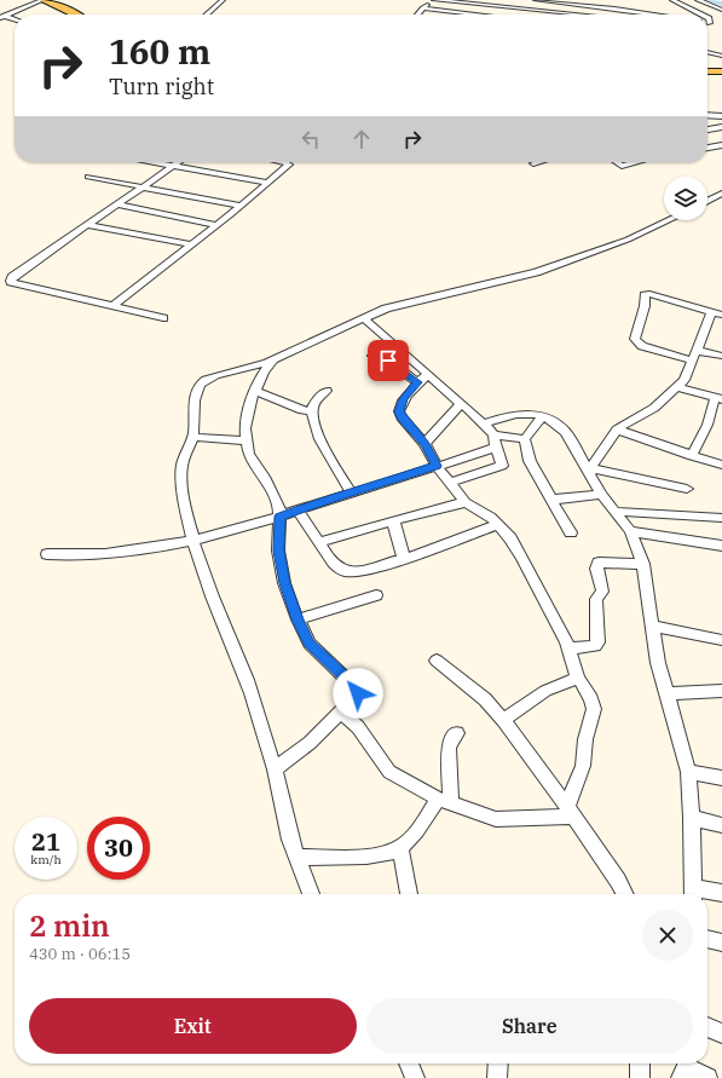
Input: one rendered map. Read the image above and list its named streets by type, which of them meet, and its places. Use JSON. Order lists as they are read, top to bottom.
{
  "page": {
    "turn": ["160 m", "Turn right"],
    "speed": "21 km/h",
    "limit": "30",
    "heading": ["2 min", "430 m · 06:15"],
    "buttons": ["Exit", "Share"]
  }
}
